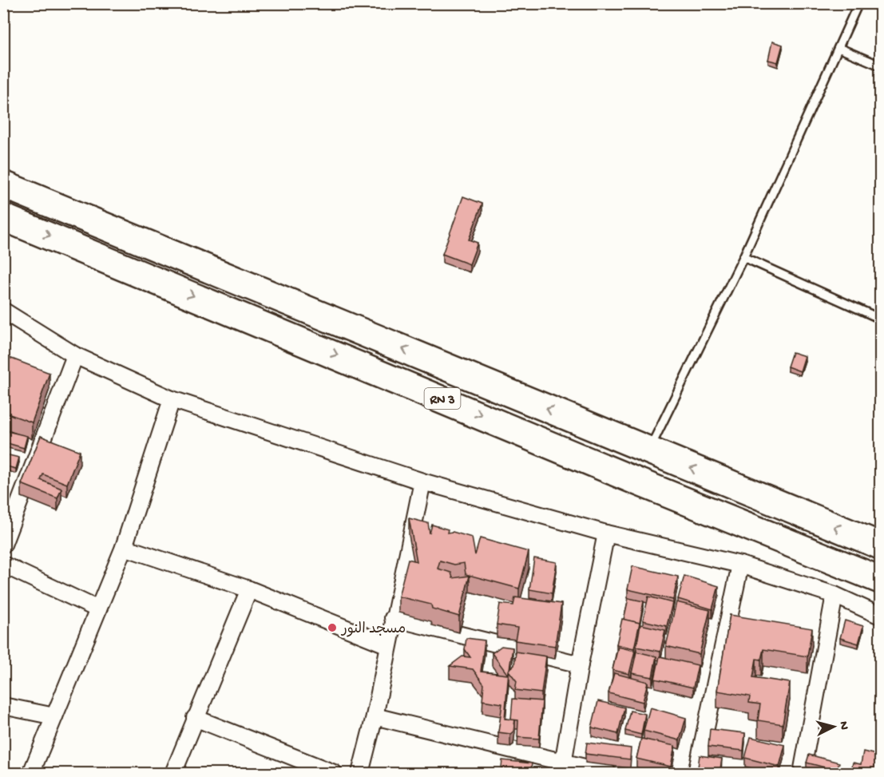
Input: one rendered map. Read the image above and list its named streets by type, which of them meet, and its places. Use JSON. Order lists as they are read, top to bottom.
{
  "streets": {
    "highway": ["RN 3"]
  },
  "places": ["مسجد النور"],
  "north": "right"
}
